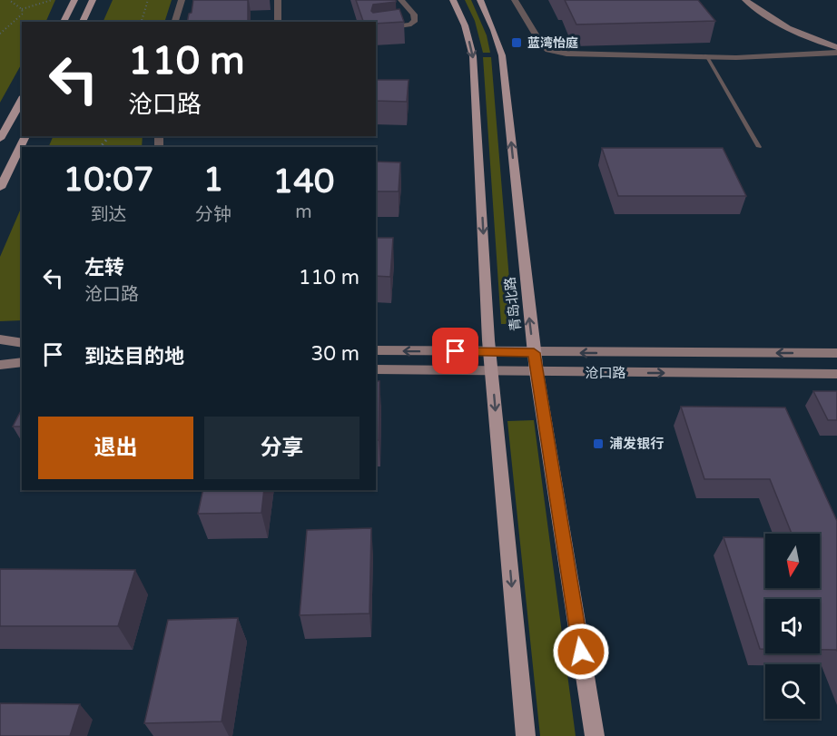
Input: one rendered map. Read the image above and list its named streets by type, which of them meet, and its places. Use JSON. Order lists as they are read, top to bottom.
{
  "streets": {
    "main road": ["青岛北路", "沧口路"]
  },
  "crossings": [
    ["青岛北路", "沧口路"]
  ],
  "places": {
    "transit": ["蓝湾怡庭", "浦发银行"]
  },
  "north": "bottom",
  "page": {
    "turn": ["110 m", "沧口路"],
    "eta": [
      "10:07",
      "到达",
      "1",
      "分钟",
      "140",
      "m"
    ],
    "list": [
      {
        "name": "左转",
        "note": "沧口路",
        "value": "110 m"
      },
      {
        "name": "到达目的地",
        "value": "30 m"
      }
    ],
    "buttons": ["退出", "分享"]
  }
}
